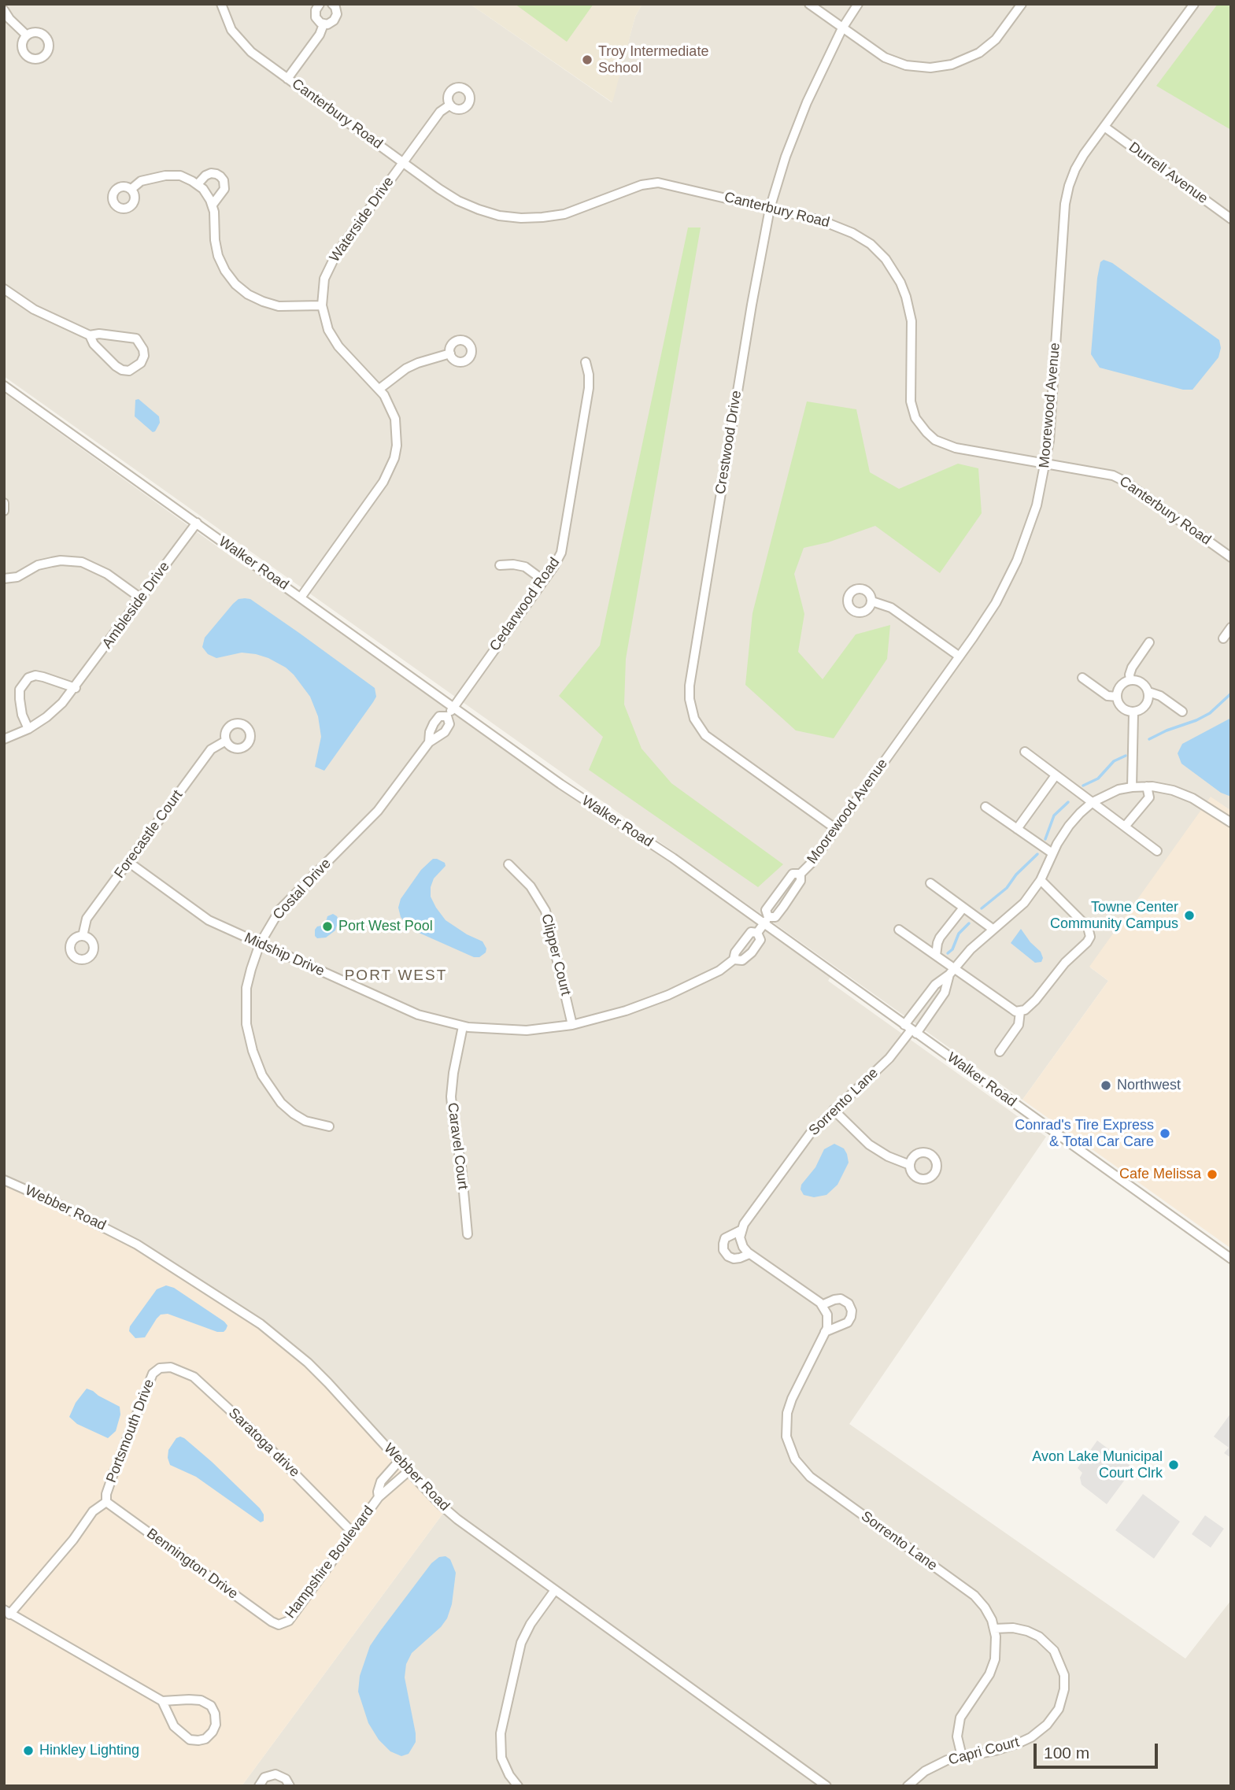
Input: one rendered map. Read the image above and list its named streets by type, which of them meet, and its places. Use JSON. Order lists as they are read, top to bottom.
{
  "streets": {
    "street": [
      "Canterbury Road",
      "Durrell Avenue",
      "Waterside Drive",
      "Moorewood Avenue",
      "Crestwood Drive",
      "Walker Road",
      "Cedarwood Road",
      "Ambleside Drive",
      "Forecastle Court",
      "Costal Drive",
      "Midship Drive",
      "Clipper Court",
      "Sorrento Lane",
      "Caravel Court",
      "Webber Road",
      "Portsmouth Drive",
      "Saratoga drive",
      "Hampshire Boulevard",
      "Bennington Drive",
      "Capri Court"
    ]
  },
  "crossings": [
    ["Canterbury Road", "Waterside Drive"],
    ["Canterbury Road", "Moorewood Avenue"],
    ["Canterbury Road", "Crestwood Drive"],
    ["Durrell Avenue", "Moorewood Avenue"],
    ["Waterside Drive", "Walker Road"],
    ["Moorewood Avenue", "Crestwood Drive"],
    ["Moorewood Avenue", "Walker Road"],
    ["Moorewood Avenue", "Midship Drive"],
    ["Walker Road", "Cedarwood Road"],
    ["Walker Road", "Ambleside Drive"],
    ["Walker Road", "Costal Drive"],
    ["Walker Road", "Midship Drive"],
    ["Walker Road", "Sorrento Lane"],
    ["Cedarwood Road", "Costal Drive"],
    ["Forecastle Court", "Midship Drive"],
    ["Costal Drive", "Midship Drive"],
    ["Midship Drive", "Clipper Court"],
    ["Midship Drive", "Caravel Court"],
    ["Sorrento Lane", "Capri Court"],
    ["Webber Road", "Hampshire Boulevard"],
    ["Portsmouth Drive", "Saratoga drive"],
    ["Portsmouth Drive", "Bennington Drive"],
    ["Saratoga drive", "Hampshire Boulevard"],
    ["Hampshire Boulevard", "Bennington Drive"]
  ],
  "districts": ["PORT WEST"],
  "places": [
    "Troy Intermediate School",
    "Towne Center Community Campus",
    "Port West Pool",
    "Northwest",
    "Conrad's Tire Express & Total Car Care",
    "Cafe Melissa",
    "Avon Lake Municipal Court Clrk",
    "Hinkley Lighting"
  ],
  "scale_bar": "100 m"
}
